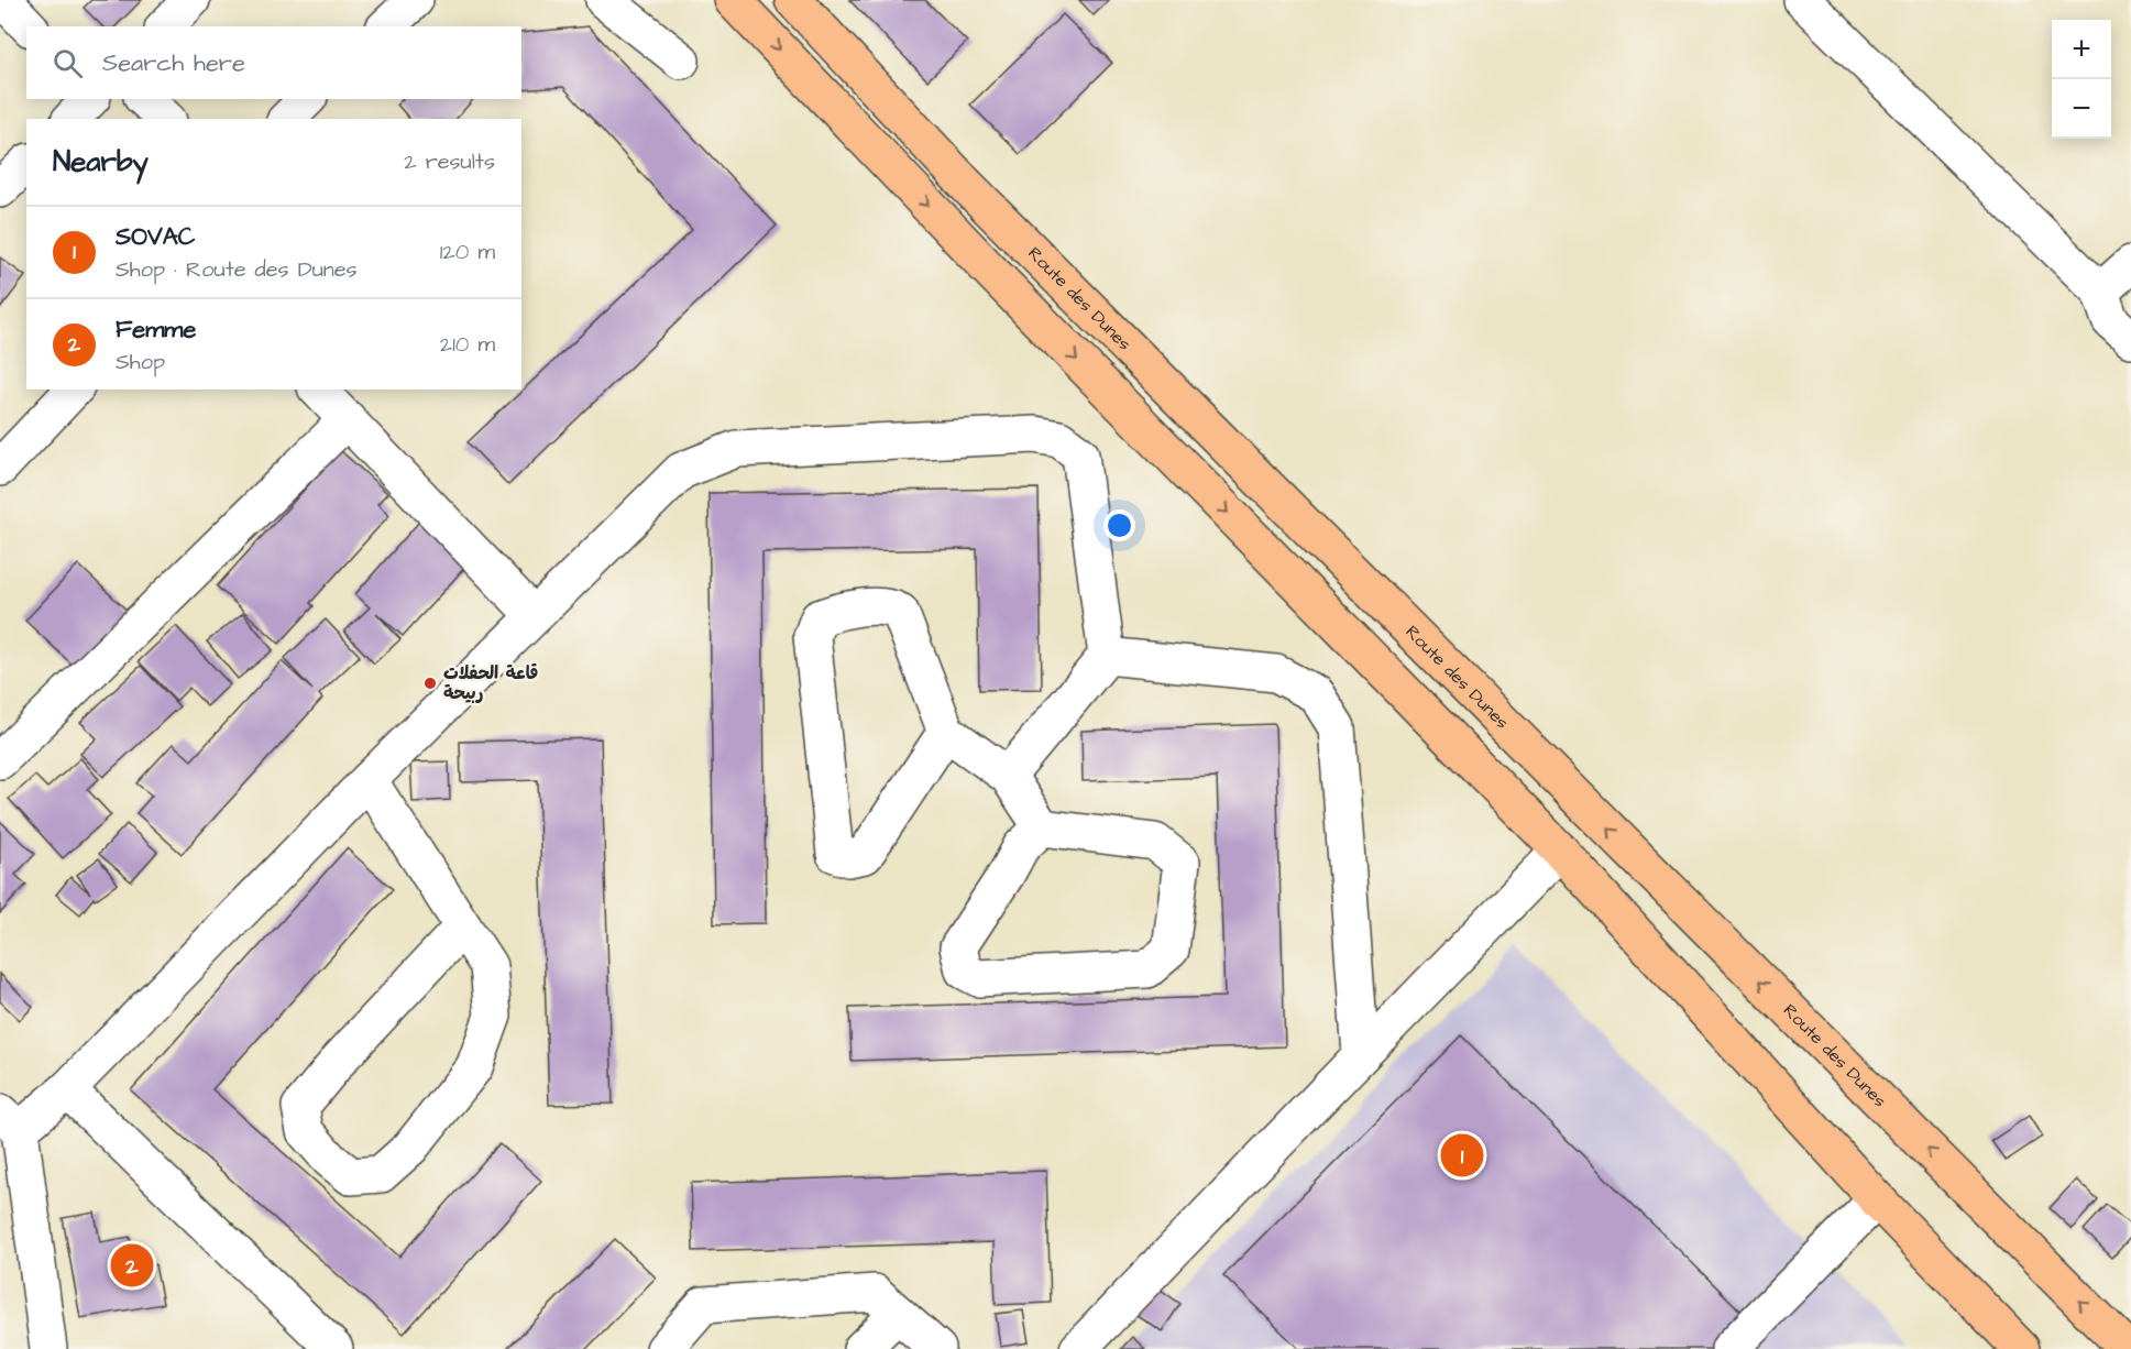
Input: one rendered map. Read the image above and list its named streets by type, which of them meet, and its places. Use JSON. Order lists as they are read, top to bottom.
{
  "streets": {
    "main road": ["Route des Dunes"]
  },
  "places": ["قاعة الحفلات ربيحة"],
  "page": {
    "map_buttons": ["+", "−"],
    "search": "Search here",
    "heading": ["Nearby", "2 results"],
    "list": [
      {
        "mark": "1",
        "name": "SOVAC",
        "note": "Shop · Route des Dunes",
        "value": "120 m"
      },
      {
        "mark": "2",
        "name": "Femme",
        "note": "Shop",
        "value": "210 m"
      }
    ],
    "pins": ["1", "2"]
  }
}
